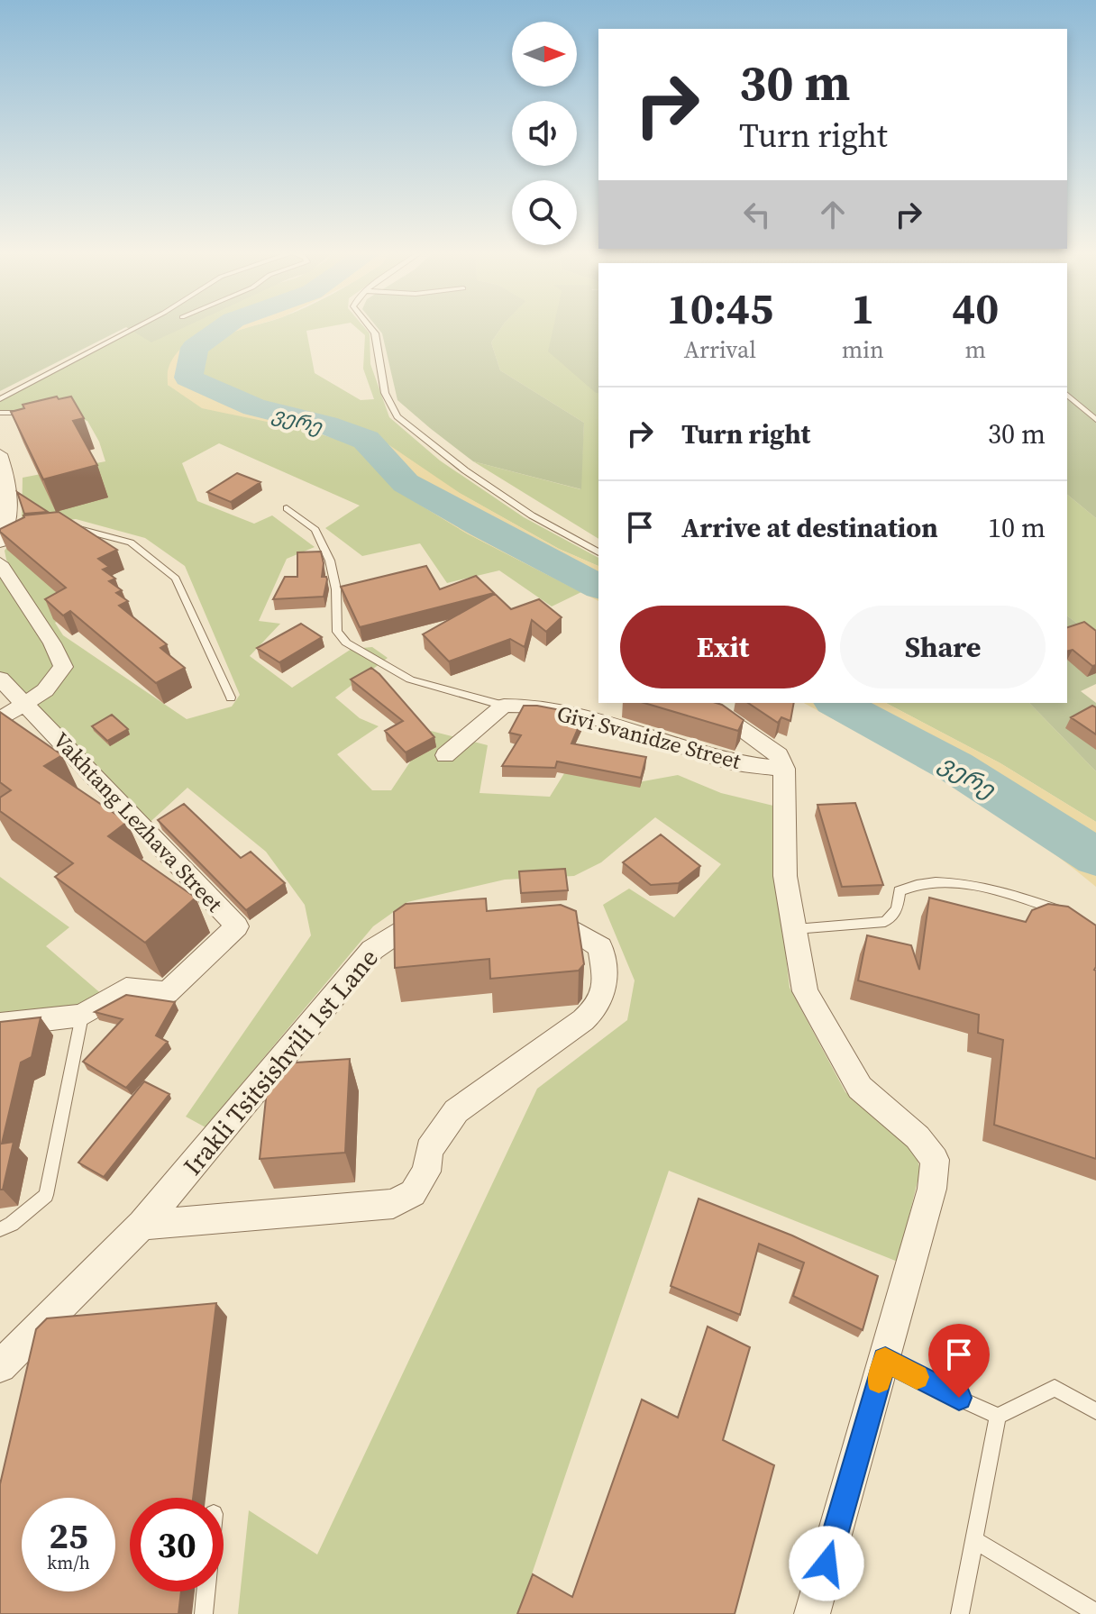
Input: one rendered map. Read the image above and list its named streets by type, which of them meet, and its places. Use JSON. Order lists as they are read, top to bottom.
{
  "streets": {
    "street": ["Givi Svanidze Street", "Vakhtang Lezhava Street", "Irakli Tsitsishvili 1st Lane"]
  },
  "water": ["ვერე"],
  "north": "right",
  "page": {
    "turn": ["30 m", "Turn right"],
    "eta": [
      "10:45",
      "Arrival",
      "1",
      "min",
      "40",
      "m"
    ],
    "list": [
      {
        "name": "Turn right",
        "value": "30 m"
      },
      {
        "name": "Arrive at destination",
        "value": "10 m"
      }
    ],
    "buttons": ["Exit", "Share"],
    "speed": "25 km/h",
    "limit": "30"
  }
}
